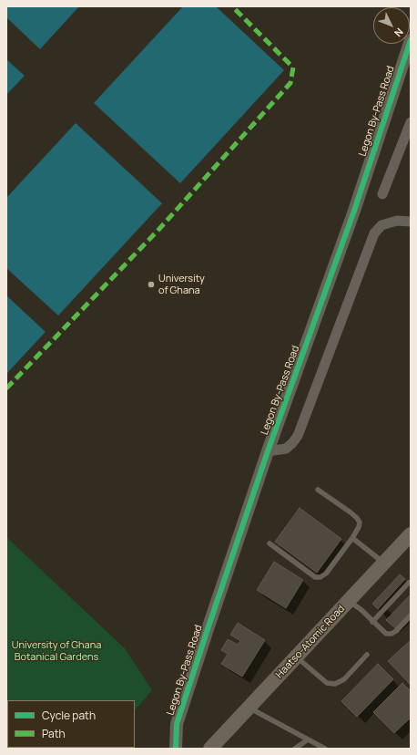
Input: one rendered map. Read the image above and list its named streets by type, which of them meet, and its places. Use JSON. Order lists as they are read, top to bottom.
{
  "streets": {
    "main road": ["Haatso-Atomic Road"],
    "street": ["Legon By-Pass Road"]
  },
  "parks": ["University of Ghana Botanical Gardens"],
  "places": ["University of Ghana"],
  "legend": ["Cycle path", "Path"],
  "north": "bottom right"
}
